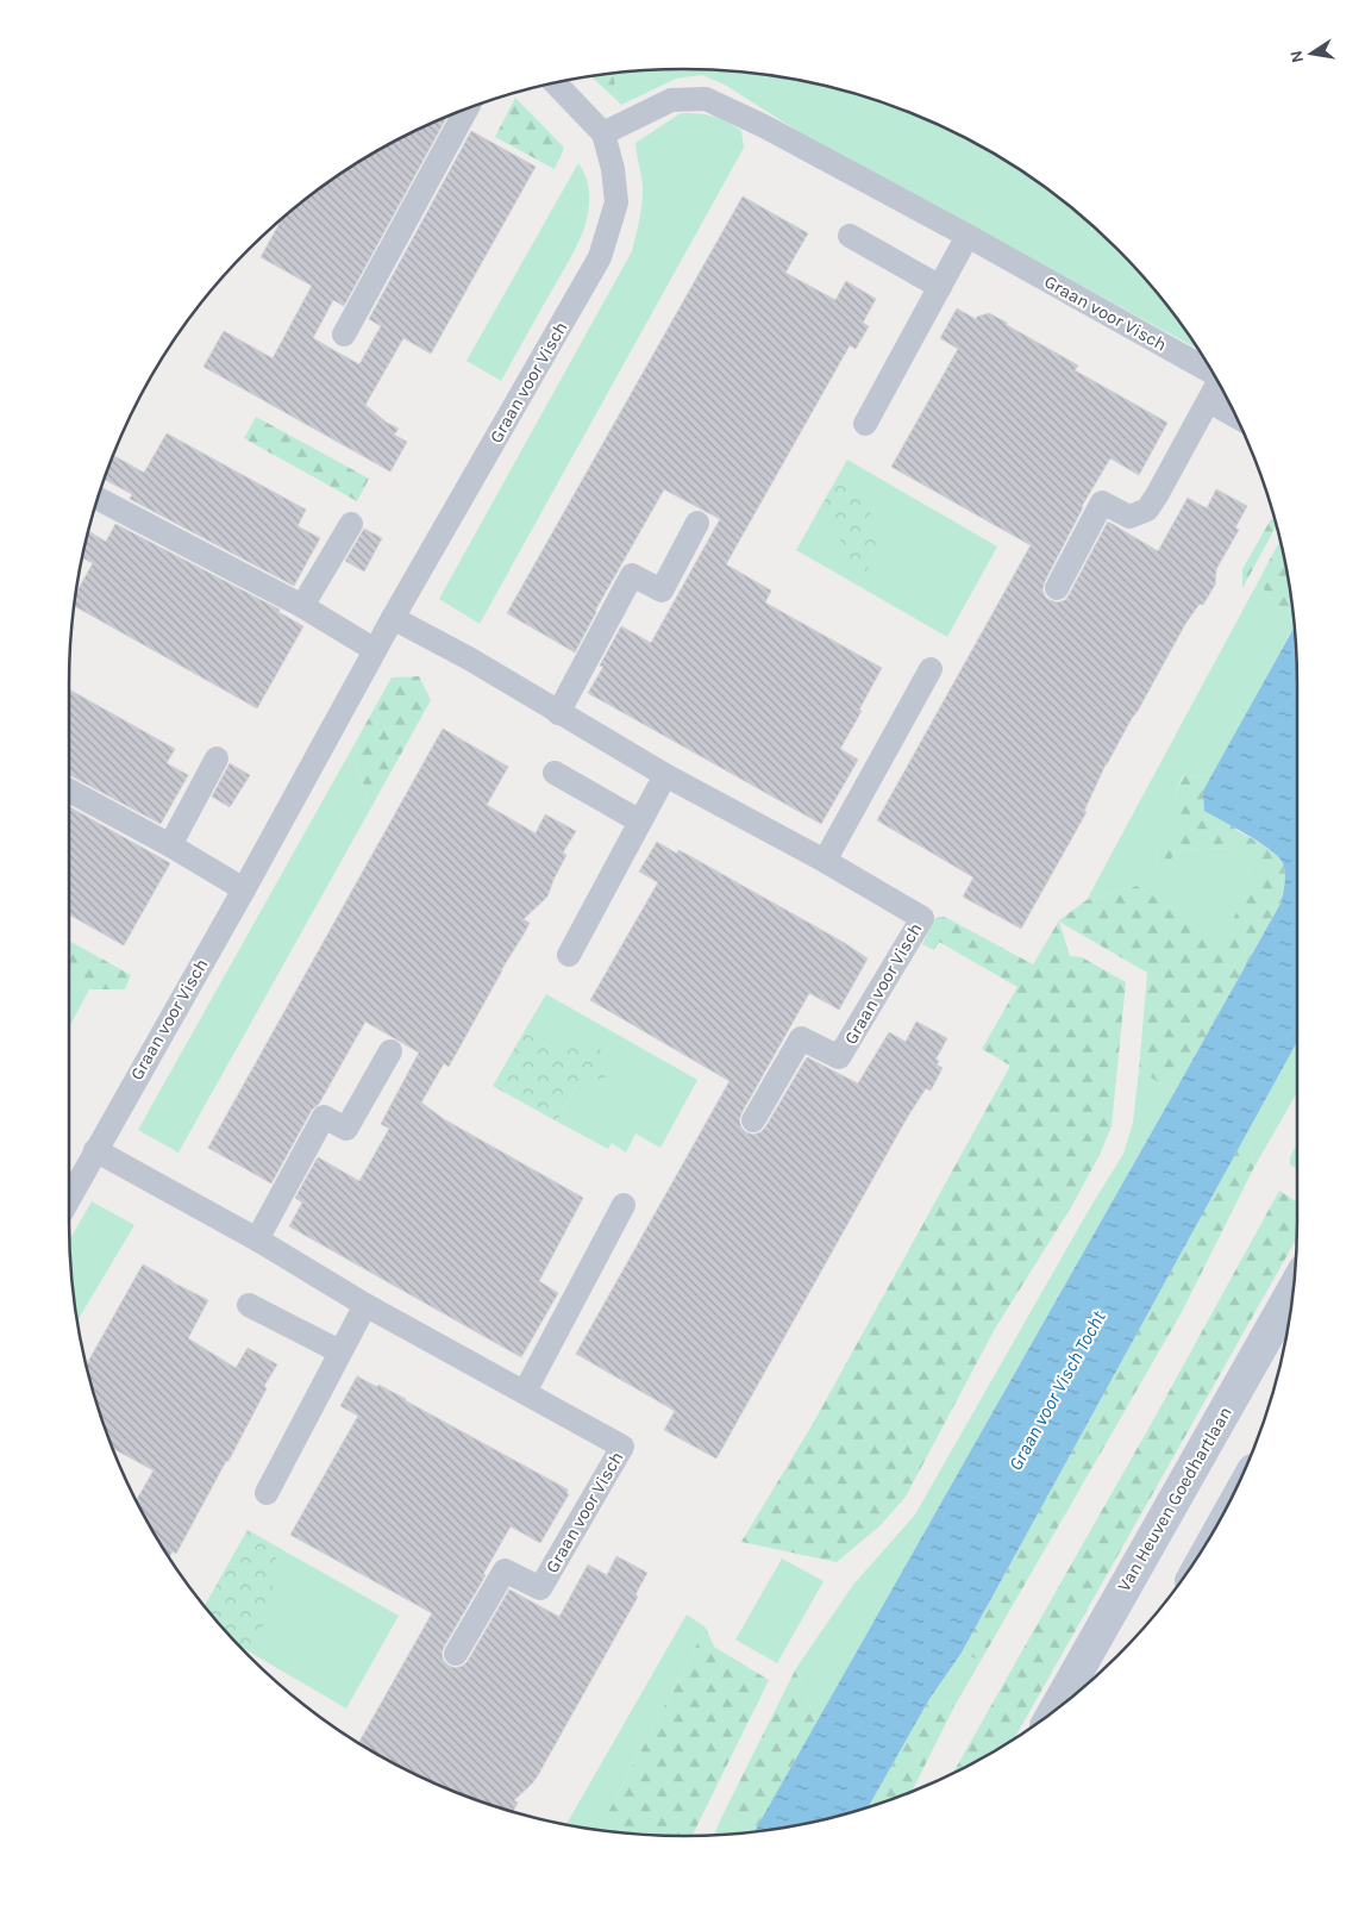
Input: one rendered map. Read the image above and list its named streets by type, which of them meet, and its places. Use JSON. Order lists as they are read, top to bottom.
{
  "streets": {
    "main road": ["Van Heuven Goedhartlaan"],
    "street": ["Graan voor Visch"]
  },
  "water": ["Graan voor Visch Tocht"],
  "north": "left"
}
